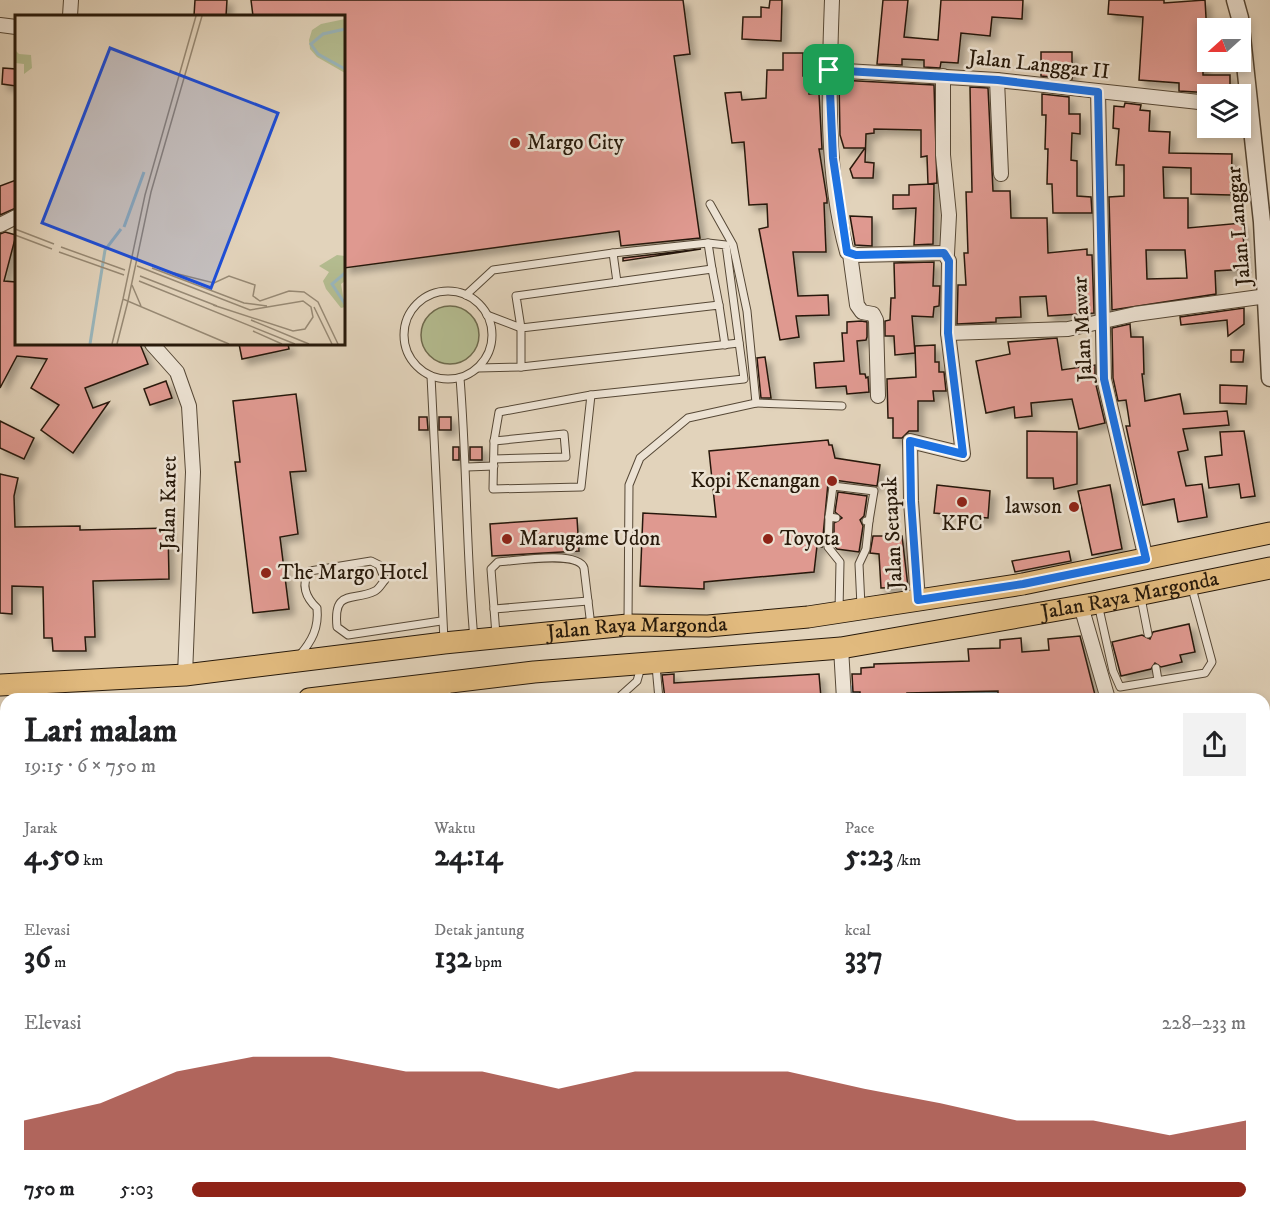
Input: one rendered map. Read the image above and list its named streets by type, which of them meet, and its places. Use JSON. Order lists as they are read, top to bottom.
{
  "streets": {
    "main road": ["Jalan Raya Margonda"],
    "street": [
      "Jalan Langgar II",
      "Jalan Langgar",
      "Jalan Mawar",
      "Jalan Karet",
      "Jalan Setapak"
    ]
  },
  "crossings": [
    ["Jalan Langgar II", "Jalan Mawar"],
    ["Jalan Mawar", "Jalan Raya Margonda"],
    ["Jalan Karet", "Jalan Raya Margonda"],
    ["Jalan Setapak", "Jalan Raya Margonda"]
  ],
  "places": [
    "Margo City",
    "Kopi Kenangan",
    "KFC",
    "lawson",
    "Marugame Udon",
    "Toyota",
    "The Margo Hotel"
  ],
  "north": "left",
  "page": {
    "heading": ["Lari malam", "19:15 · 6 × 750 m"],
    "stats": [
      ["Jarak", "4.50 km"],
      ["Waktu", "24:14"],
      ["Pace", "5:23 /km"],
      ["Elevasi", "36 m"],
      ["Detak jantung", "132 bpm"],
      ["kcal", "337"]
    ],
    "chart": ["Elevasi", "228–233 m"],
    "list": [
      {
        "name": "750 m",
        "note": "5:03"
      }
    ]
  }
}
